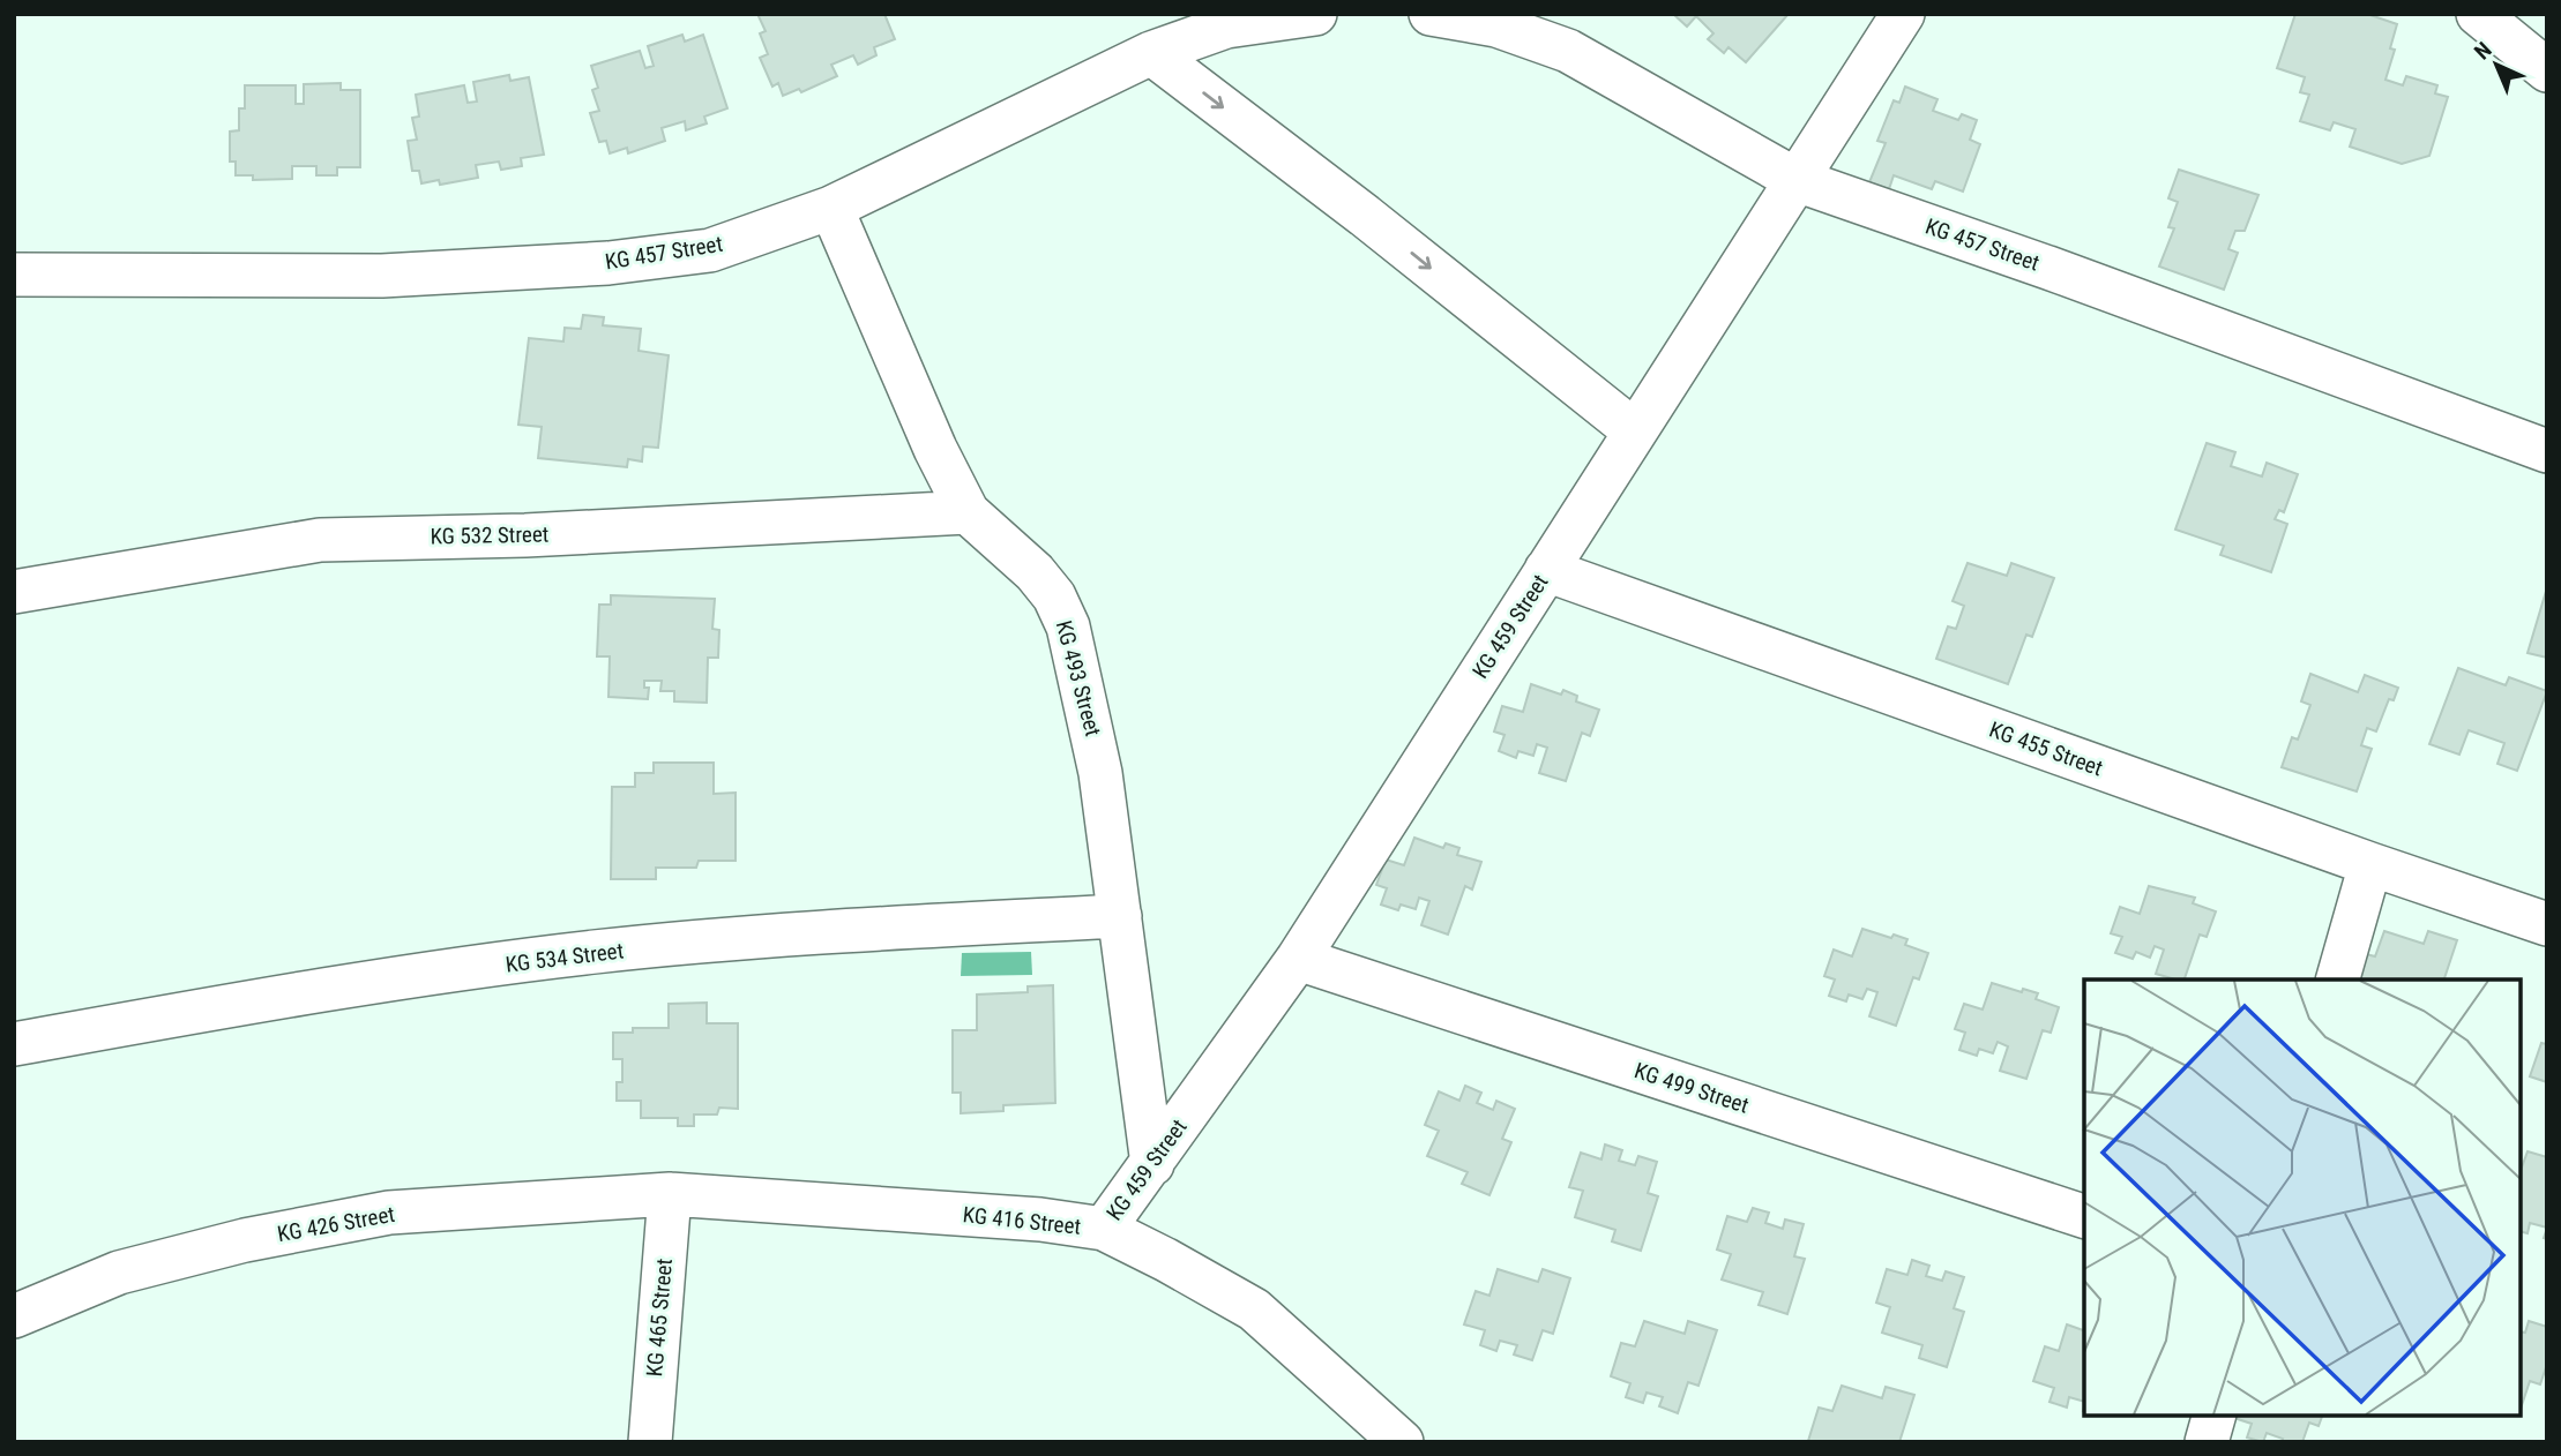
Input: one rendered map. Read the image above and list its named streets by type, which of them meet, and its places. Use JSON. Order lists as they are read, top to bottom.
{
  "streets": {
    "street": [
      "KG 457 Street",
      "KG 532 Street",
      "KG 459 Street",
      "KG 493 Street",
      "KG 455 Street",
      "KG 534 Street",
      "KG 499 Street",
      "KG 416 Street",
      "KG 426 Street",
      "KG 465 Street"
    ]
  },
  "crossings": [
    ["KG 457 Street", "KG 459 Street"],
    ["KG 457 Street", "KG 493 Street"],
    ["KG 532 Street", "KG 493 Street"],
    ["KG 459 Street", "KG 493 Street"],
    ["KG 459 Street", "KG 455 Street"],
    ["KG 459 Street", "KG 499 Street"],
    ["KG 459 Street", "KG 416 Street"],
    ["KG 493 Street", "KG 534 Street"],
    ["KG 416 Street", "KG 426 Street"],
    ["KG 416 Street", "KG 465 Street"],
    ["KG 426 Street", "KG 465 Street"]
  ],
  "north": "top left"
}
